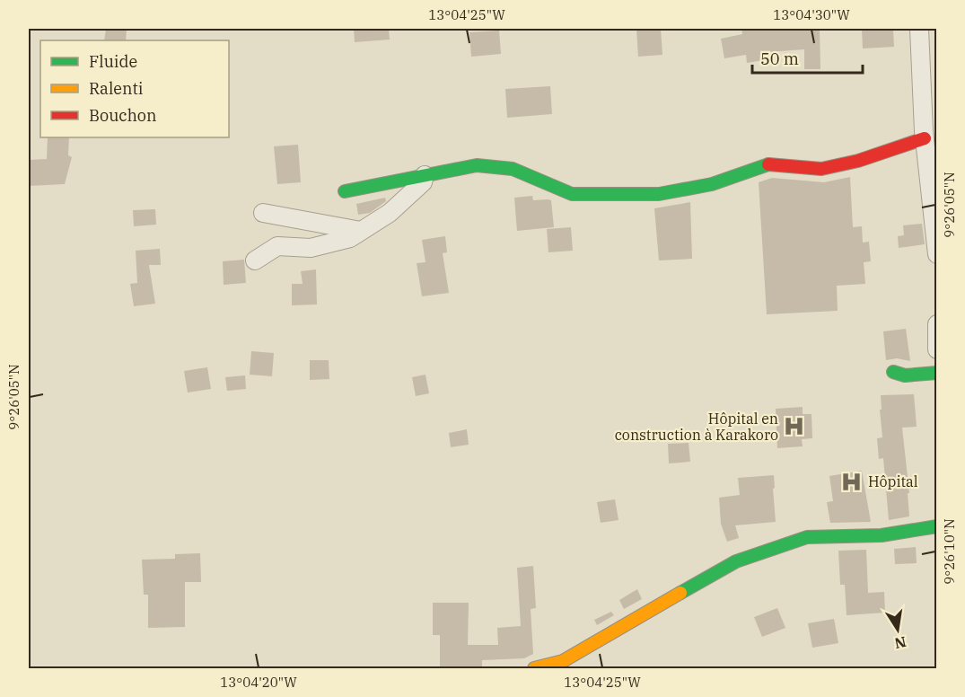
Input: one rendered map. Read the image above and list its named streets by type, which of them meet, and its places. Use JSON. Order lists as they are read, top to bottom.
{
  "places": {
    "hospital": ["Hôpital en construction à Karakoro", "Hôpital"]
  },
  "legend": ["Fluide", "Ralenti", "Bouchon"],
  "scale_bar": "50 m",
  "north": "bottom",
  "coordinates": [
    "13°04'25\"W",
    "13°04'30\"W",
    "9°26'05\"N",
    "9°26'10\"N",
    "13°04'20\"W"
  ]
}
